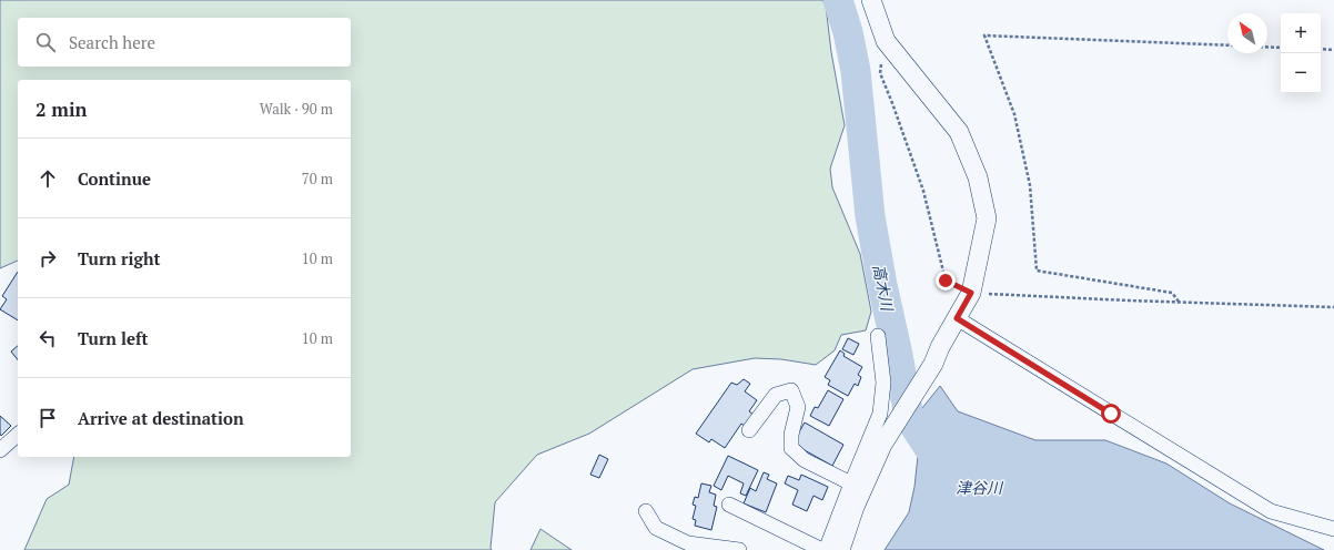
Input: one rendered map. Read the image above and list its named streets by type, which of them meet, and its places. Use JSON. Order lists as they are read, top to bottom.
{
  "water": ["高木川", "津谷川"],
  "north": "top left",
  "page": {
    "map_buttons": ["+", "−"],
    "search": "Search here",
    "heading": ["2 min", "Walk · 90 m"],
    "list": [
      ["Continue", "70 m"],
      ["Turn right", "10 m"],
      ["Turn left", "10 m"],
      "Arrive at destination"
    ]
  }
}
